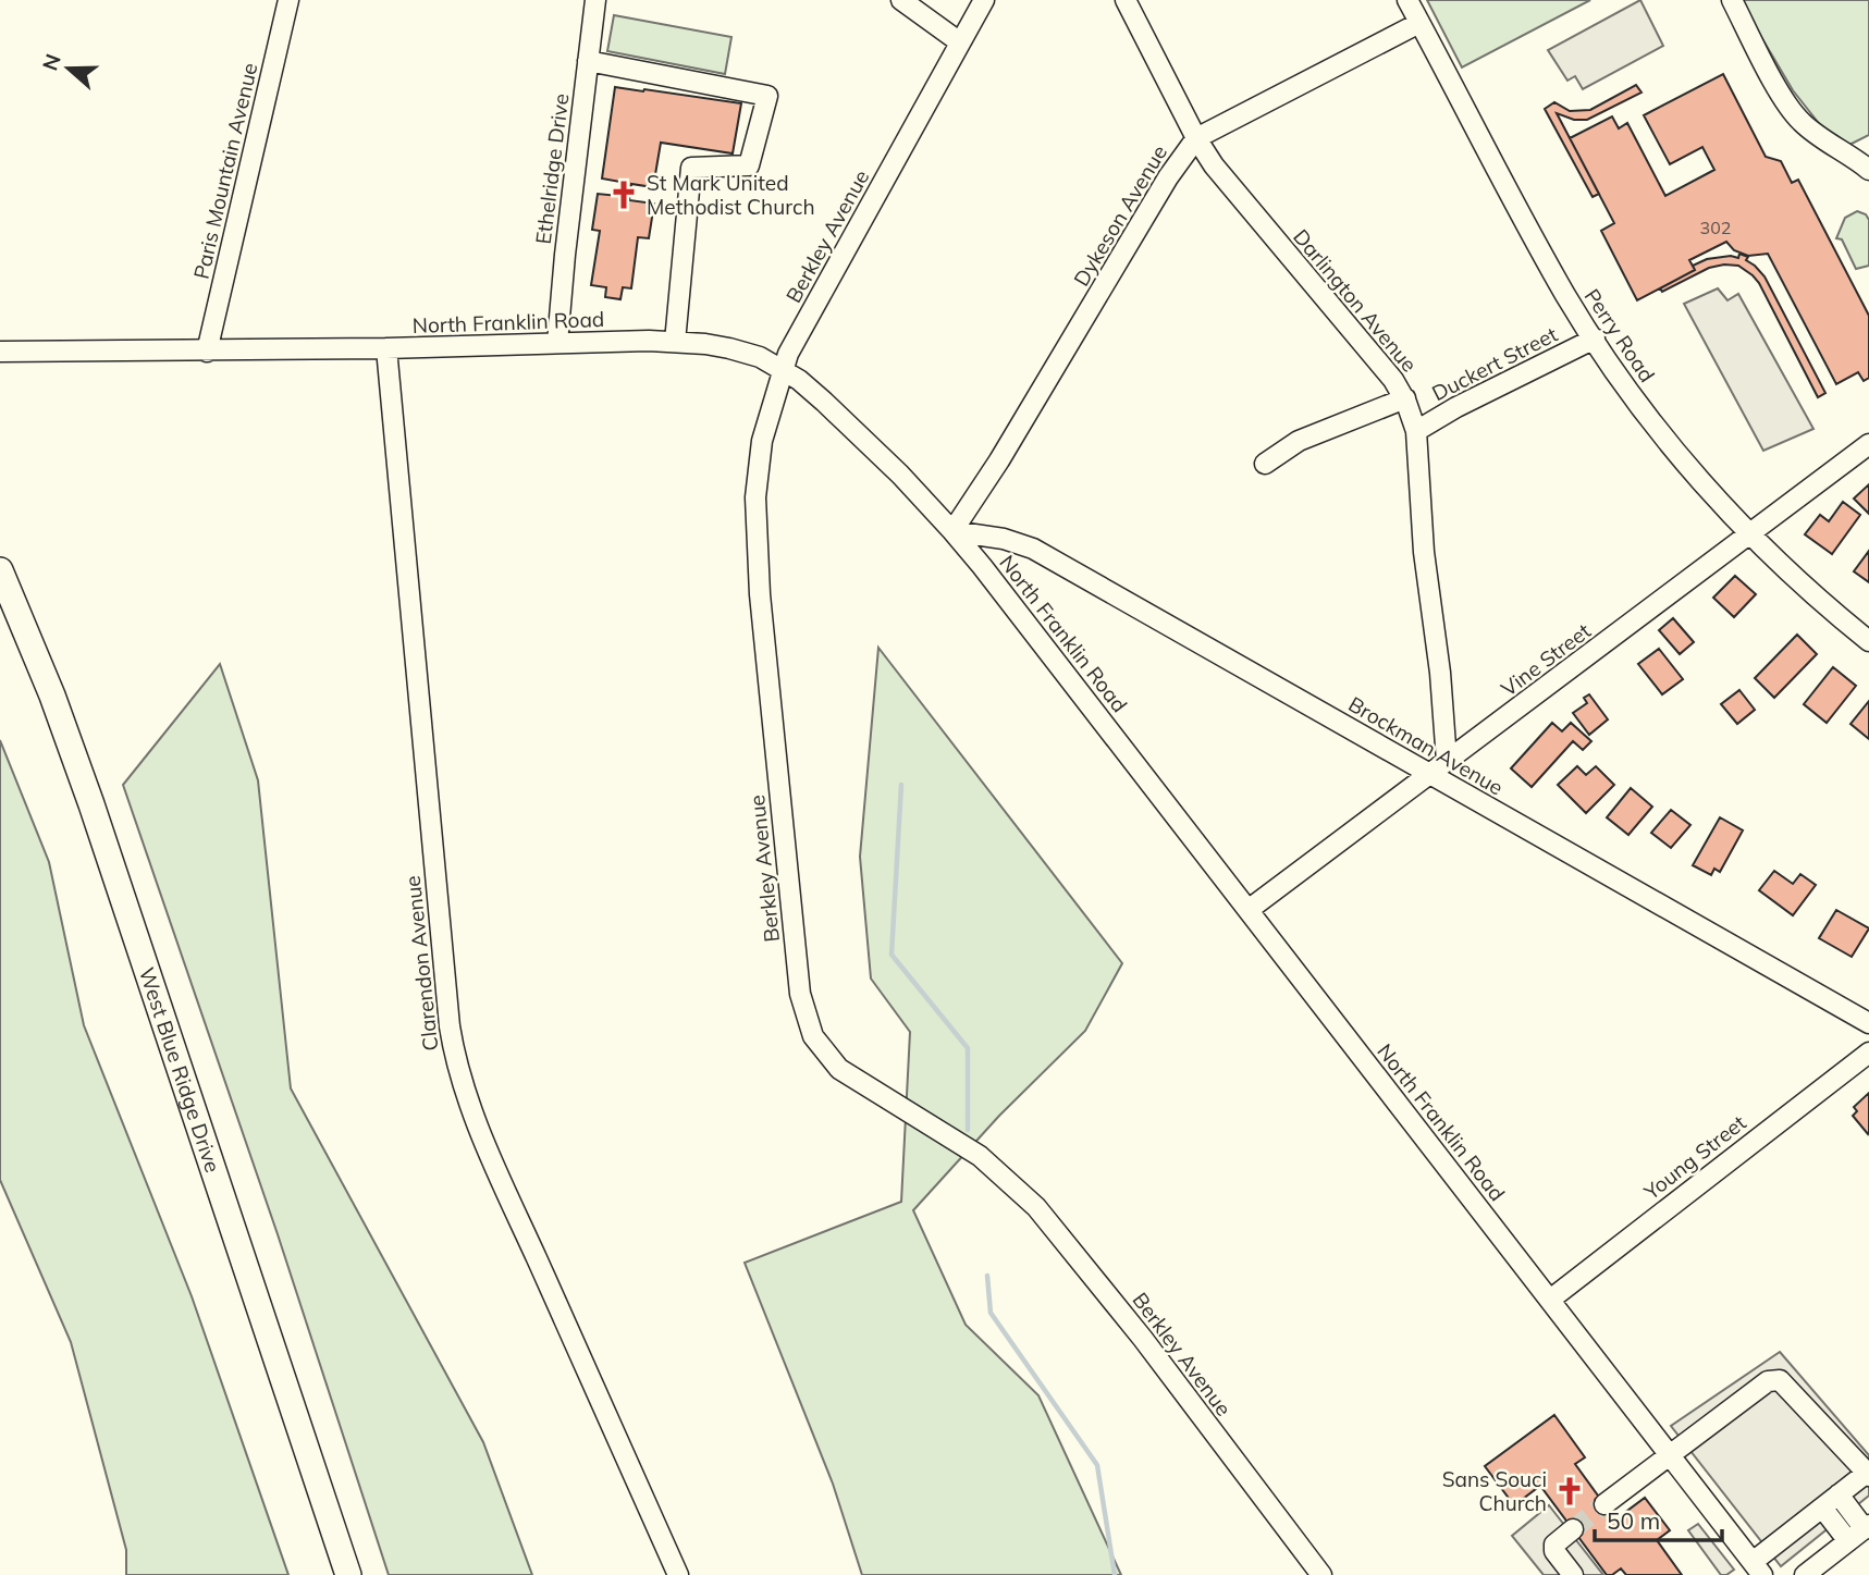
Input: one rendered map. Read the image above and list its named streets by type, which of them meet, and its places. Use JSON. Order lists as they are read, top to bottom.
{
  "streets": {
    "main road": ["West Blue Ridge Drive"],
    "street": [
      "Ethelridge Drive",
      "Paris Mountain Avenue",
      "Dykeson Avenue",
      "Berkley Avenue",
      "Darlington Avenue",
      "North Franklin Road",
      "Perry Road",
      "Duckert Street",
      "Vine Street",
      "Brockman Avenue",
      "Clarendon Avenue",
      "Young Street"
    ]
  },
  "crossings": [
    ["Ethelridge Drive", "North Franklin Road"],
    ["Paris Mountain Avenue", "North Franklin Road"],
    ["Dykeson Avenue", "Darlington Avenue"],
    ["Dykeson Avenue", "North Franklin Road"],
    ["Dykeson Avenue", "Perry Road"],
    ["Dykeson Avenue", "Brockman Avenue"],
    ["Berkley Avenue", "North Franklin Road"],
    ["Darlington Avenue", "Duckert Street"],
    ["Darlington Avenue", "Vine Street"],
    ["North Franklin Road", "Vine Street"],
    ["North Franklin Road", "Brockman Avenue"],
    ["North Franklin Road", "Clarendon Avenue"],
    ["North Franklin Road", "Young Street"],
    ["Perry Road", "Duckert Street"],
    ["Perry Road", "Vine Street"],
    ["Vine Street", "Brockman Avenue"]
  ],
  "places": {
    "church": ["St Mark United Methodist Church", "Sans Souci Church"]
  },
  "house_numbers": ["302"],
  "scale_bar": "50 m",
  "north": "left"
}
